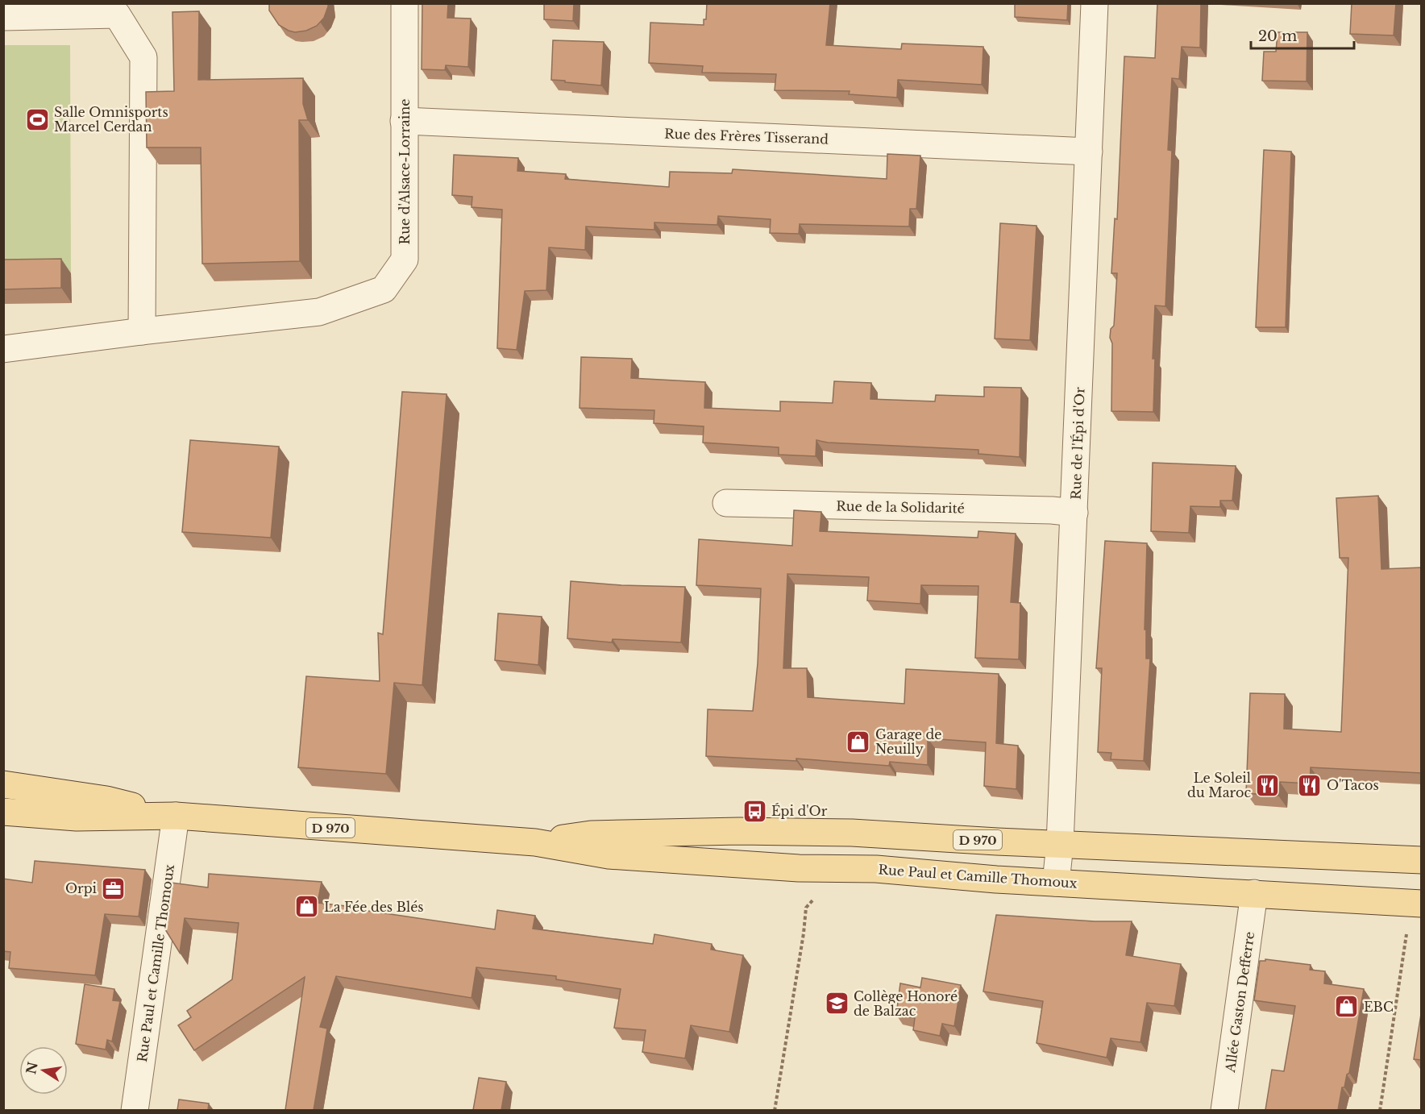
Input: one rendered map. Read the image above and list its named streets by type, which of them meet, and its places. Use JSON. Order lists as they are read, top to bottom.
{
  "streets": {
    "main road": ["D 970", "Rue Paul et Camille Thomoux"],
    "street": [
      "Rue des Frères Tisserand",
      "Rue d'Alsace-Lorraine",
      "Rue de l'Épi d'Or",
      "Rue de la Solidarité",
      "Allée Gaston Defferre"
    ]
  },
  "crossings": [
    ["Rue des Frères Tisserand", "Rue d'Alsace-Lorraine"],
    ["Rue des Frères Tisserand", "Rue de l'Épi d'Or"],
    ["Rue de l'Épi d'Or", "Rue de la Solidarité"],
    ["Rue de l'Épi d'Or", "Rue Paul et Camille Thomoux"],
    ["Rue Paul et Camille Thomoux", "Allée Gaston Defferre"]
  ],
  "places": {
    "sports": ["Salle Omnisports Marcel Cerdan"],
    "shop": ["Garage de Neuilly", "La Fée des Blés", "EBC"],
    "restaurant": ["Le Soleil du Maroc", "O'Tacos"],
    "bus stop": ["Épi d'Or"],
    "office": ["Orpi"],
    "school or university": ["Collège Honoré de Balzac"]
  },
  "scale_bar": "20 m",
  "north": "left"
}
